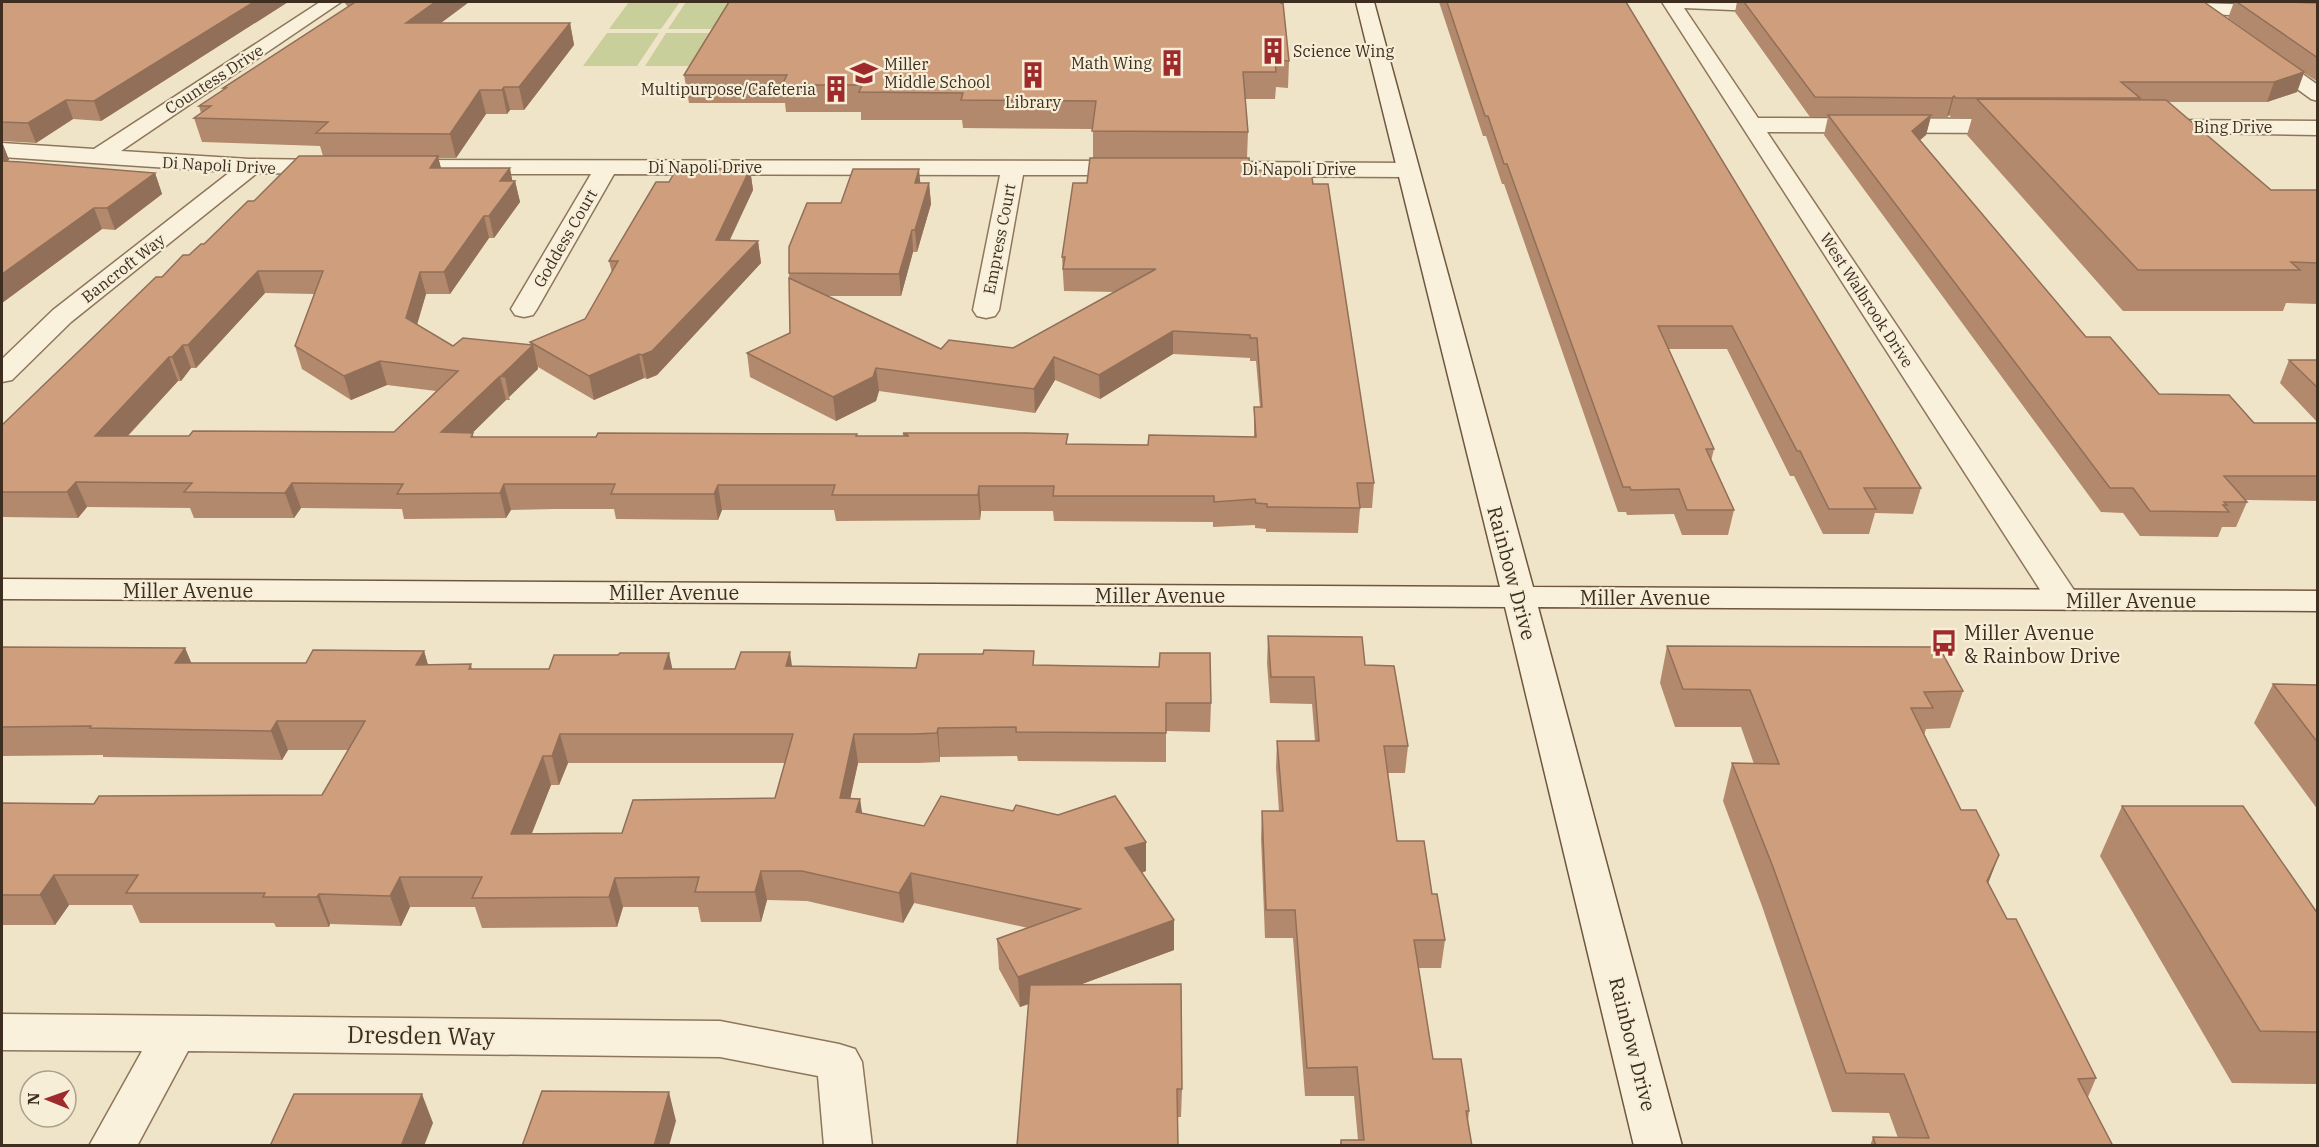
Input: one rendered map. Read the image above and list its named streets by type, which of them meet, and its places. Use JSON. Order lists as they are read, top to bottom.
{
  "streets": {
    "street": [
      "Countess Drive",
      "Bing Drive",
      "Di Napoli Drive",
      "Goddess Court",
      "Empress Court",
      "Bancroft Way",
      "West Walbrook Drive",
      "Rainbow Drive",
      "Miller Avenue",
      "Dresden Way"
    ]
  },
  "crossings": [
    ["Countess Drive", "Di Napoli Drive"],
    ["Di Napoli Drive", "Goddess Court"],
    ["Di Napoli Drive", "Empress Court"],
    ["Di Napoli Drive", "Bancroft Way"],
    ["Di Napoli Drive", "Rainbow Drive"],
    ["West Walbrook Drive", "Miller Avenue"],
    ["Rainbow Drive", "Miller Avenue"]
  ],
  "places": {
    "building": [
      "Science Wing",
      "Math Wing",
      "Library",
      "Multipurpose/Cafeteria"
    ],
    "school or university": ["Miller Middle School"],
    "bus stop": ["Miller Avenue & Rainbow Drive"]
  },
  "north": "left"
}
